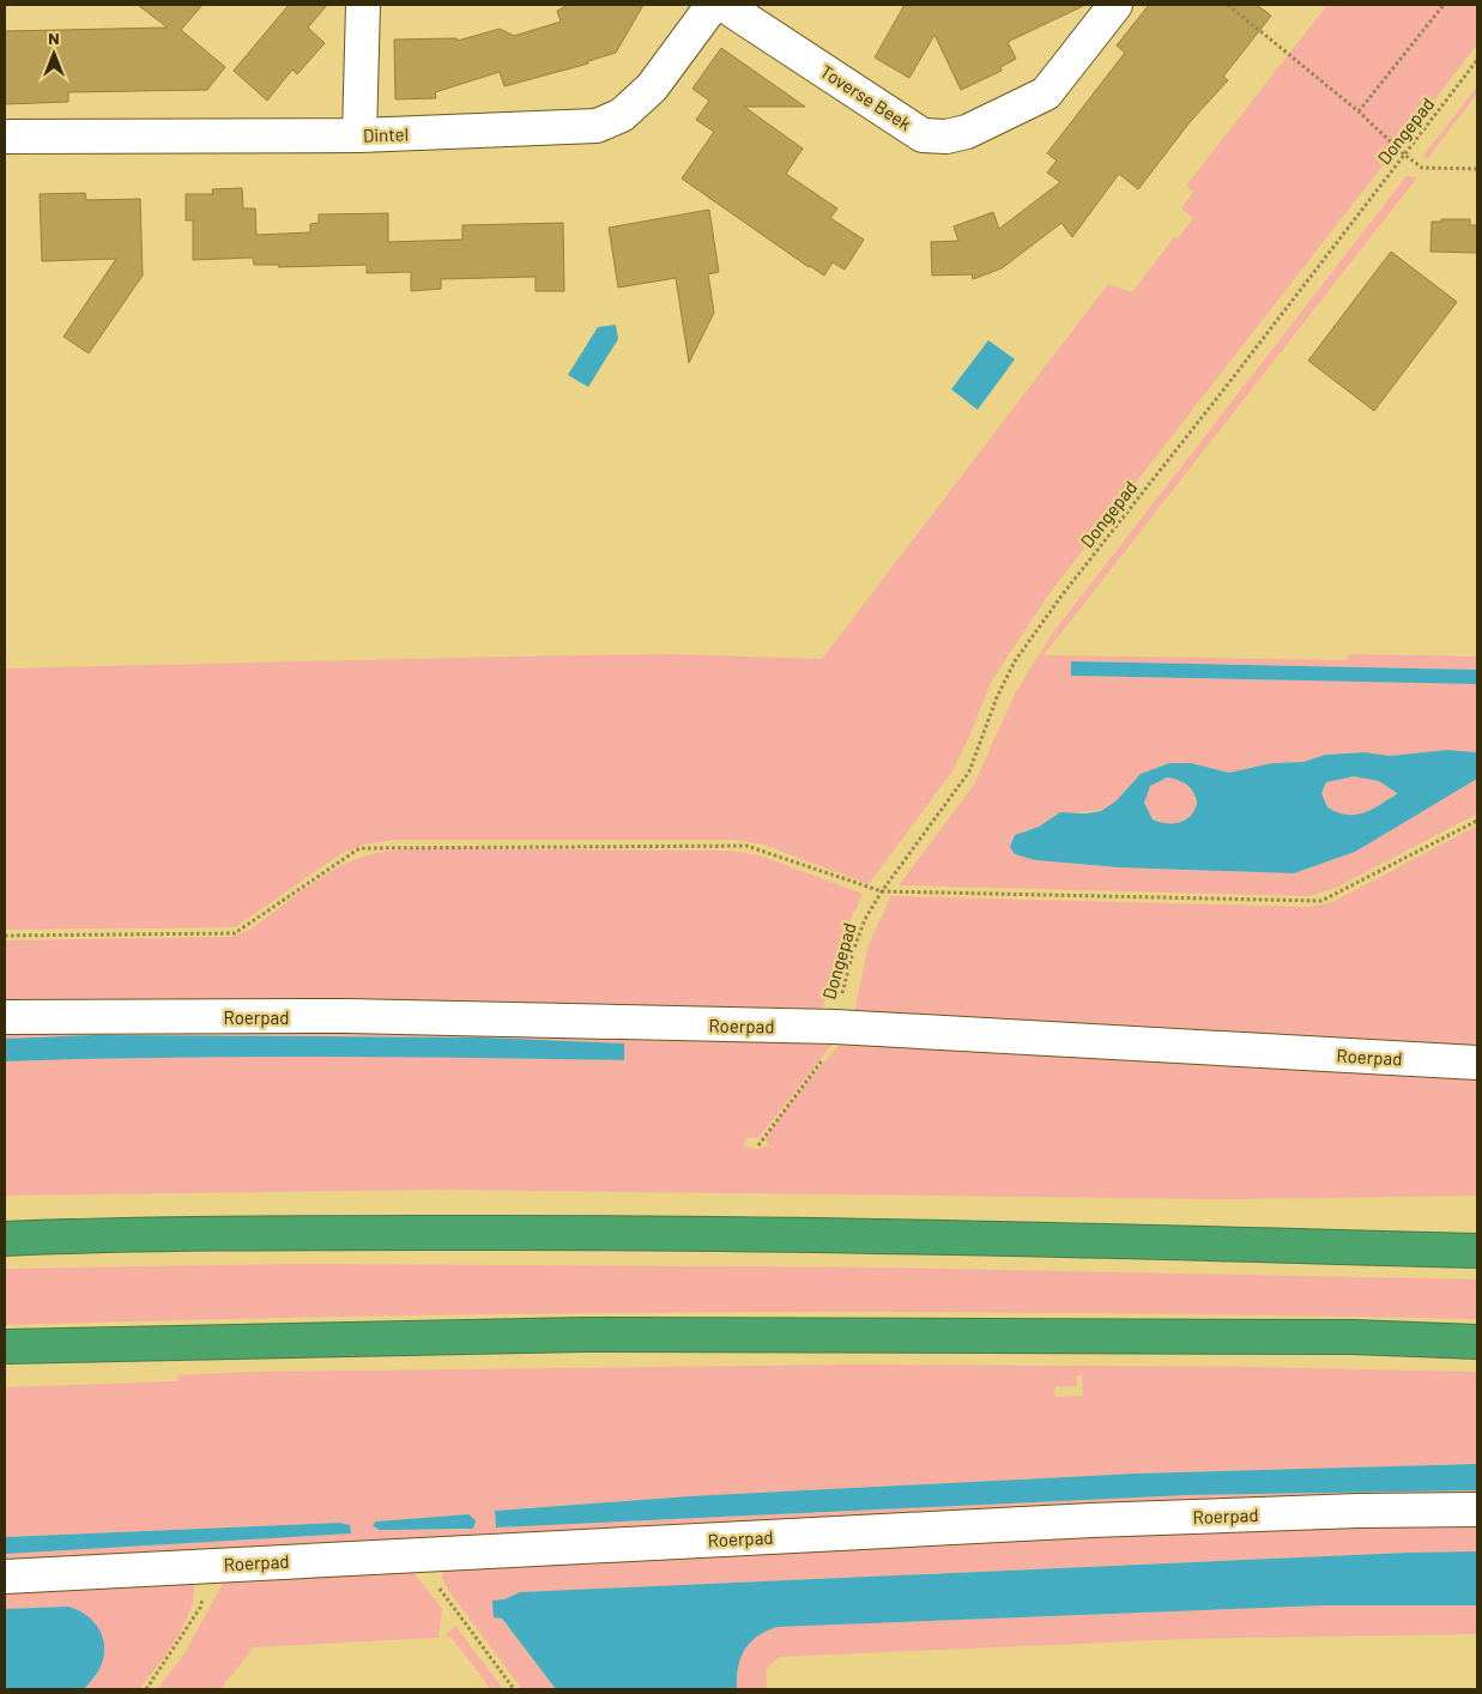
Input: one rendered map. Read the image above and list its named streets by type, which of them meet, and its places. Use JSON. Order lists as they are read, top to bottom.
{
  "streets": {
    "street": ["Toverse Beek", "Dintel", "Roerpad"],
    "path": ["Dongepad"]
  },
  "crossings": [
    ["Dongepad", "Roerpad"]
  ],
  "north": "top"
}
